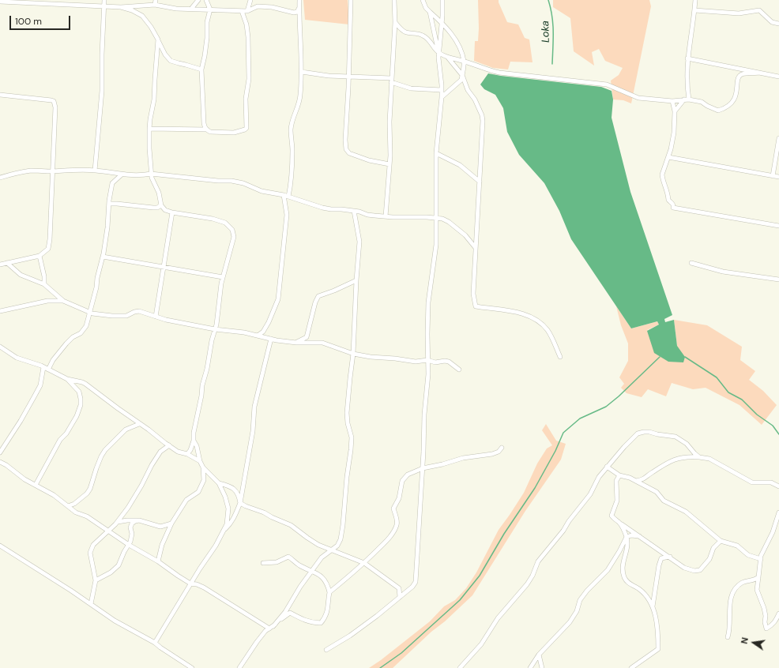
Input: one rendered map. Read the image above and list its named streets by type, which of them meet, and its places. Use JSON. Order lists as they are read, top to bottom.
{
  "water": ["Loka"],
  "scale_bar": "100 m",
  "north": "left"
}
